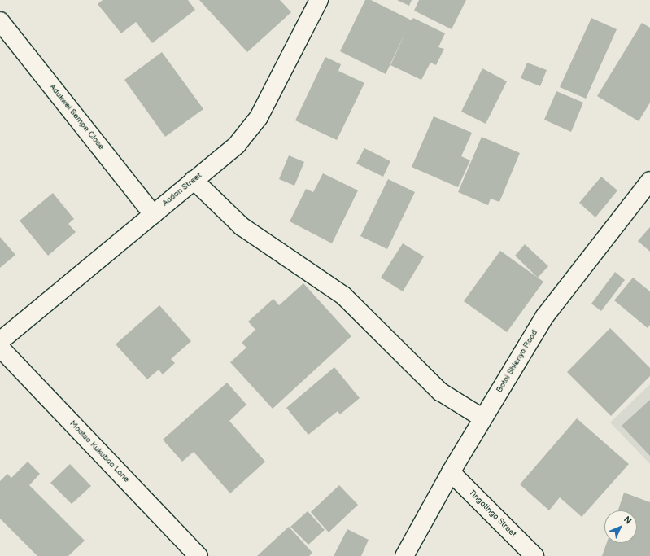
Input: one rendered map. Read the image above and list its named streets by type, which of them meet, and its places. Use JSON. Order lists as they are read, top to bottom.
{
  "streets": {
    "street": [
      "Adukwei Sempe Close",
      "Aadon Street",
      "Botoi Shienyo Road",
      "Mootso Kukubaa Lane",
      "Tingatinga Street"
    ]
  },
  "crossings": [
    ["Adukwei Sempe Close", "Aadon Street"],
    ["Botoi Shienyo Road", "Tingatinga Street"]
  ],
  "north": "top right"
}
